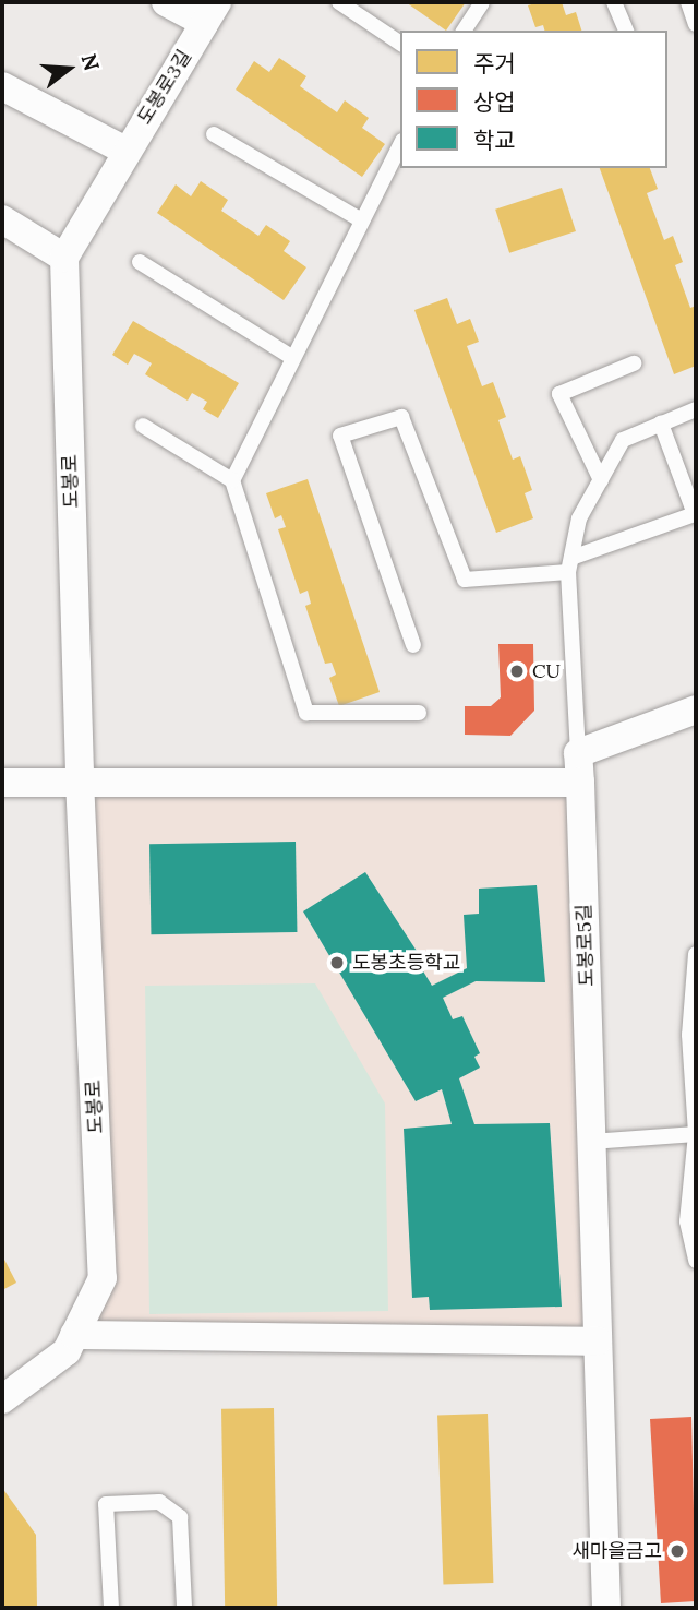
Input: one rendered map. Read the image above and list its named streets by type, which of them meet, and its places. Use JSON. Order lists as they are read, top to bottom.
{
  "streets": {
    "street": ["도봉로3길", "도봉로", "도봉로5길"]
  },
  "crossings": [
    ["도봉로3길", "도봉로"]
  ],
  "places": ["CU", "도봉초등학교", "새마을금고"],
  "legend": ["주거", "상업", "학교"],
  "north": "right"
}
